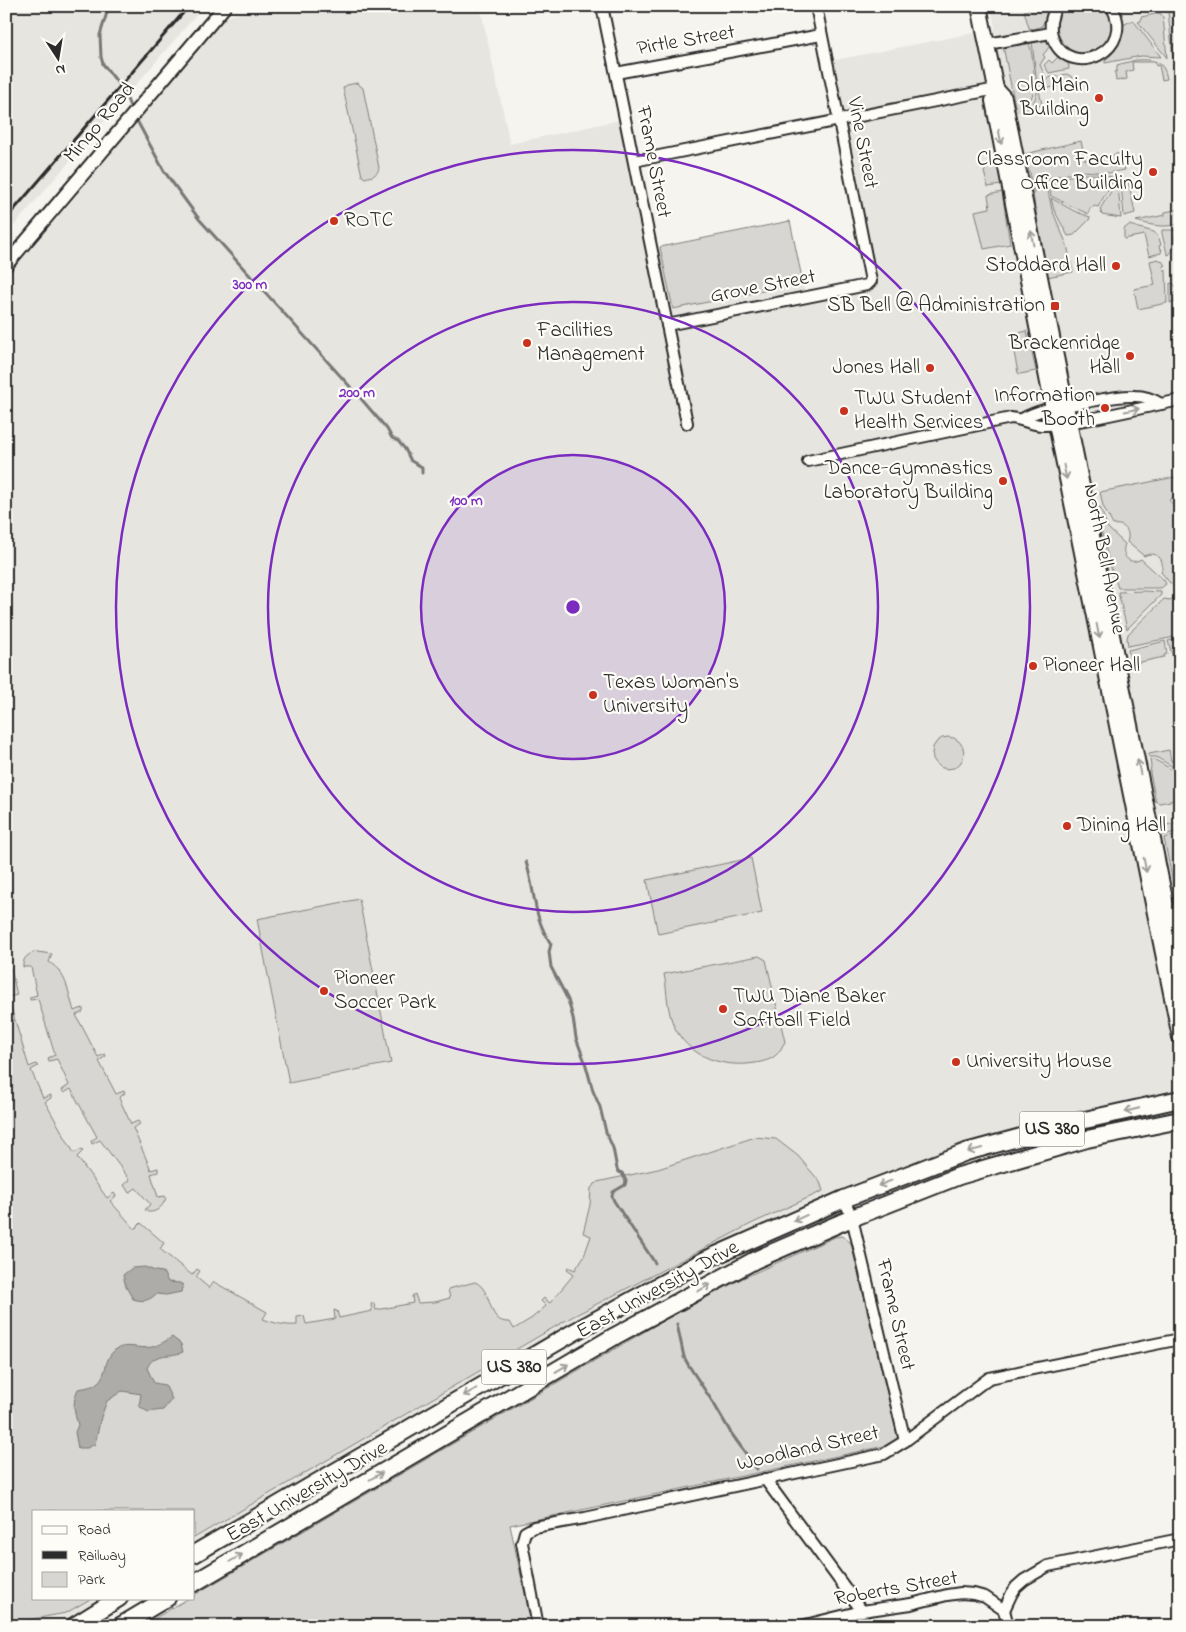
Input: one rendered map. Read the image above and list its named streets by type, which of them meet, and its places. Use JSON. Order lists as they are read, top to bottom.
{
  "streets": {
    "main road": ["North Bell Avenue", "US 380", "East University Drive"],
    "street": [
      "Pirtle Street",
      "Mingo Road",
      "Vine Street",
      "Frame Street",
      "Grove Street",
      "Woodland Street",
      "Roberts Street"
    ]
  },
  "crossings": [
    ["Pirtle Street", "Vine Street"],
    ["Pirtle Street", "Frame Street"],
    ["Vine Street", "Grove Street"],
    ["Frame Street", "Grove Street"],
    ["Frame Street", "East University Drive"],
    ["Frame Street", "Woodland Street"]
  ],
  "places": {
    "other": [
      "Old Main Building",
      "Classroom Faculty Office Building",
      "ROTC",
      "Stoddard Hall",
      "Facilities Management",
      "Brackenridge Hall",
      "Jones Hall",
      "Information Booth",
      "TWU Student Health Services",
      "Dance-Gymnastics Laboratory Building",
      "Pioneer Hall",
      "Texas Woman's University",
      "Dining Hall",
      "Pioneer Soccer Park",
      "TWU Diane Baker Softball Field",
      "University House"
    ],
    "transit": ["SB Bell @ Administration"]
  },
  "legend": ["Road", "Railway", "Park"],
  "north": "bottom",
  "rings": ["300 m", "200 m", "100 m"]
}
